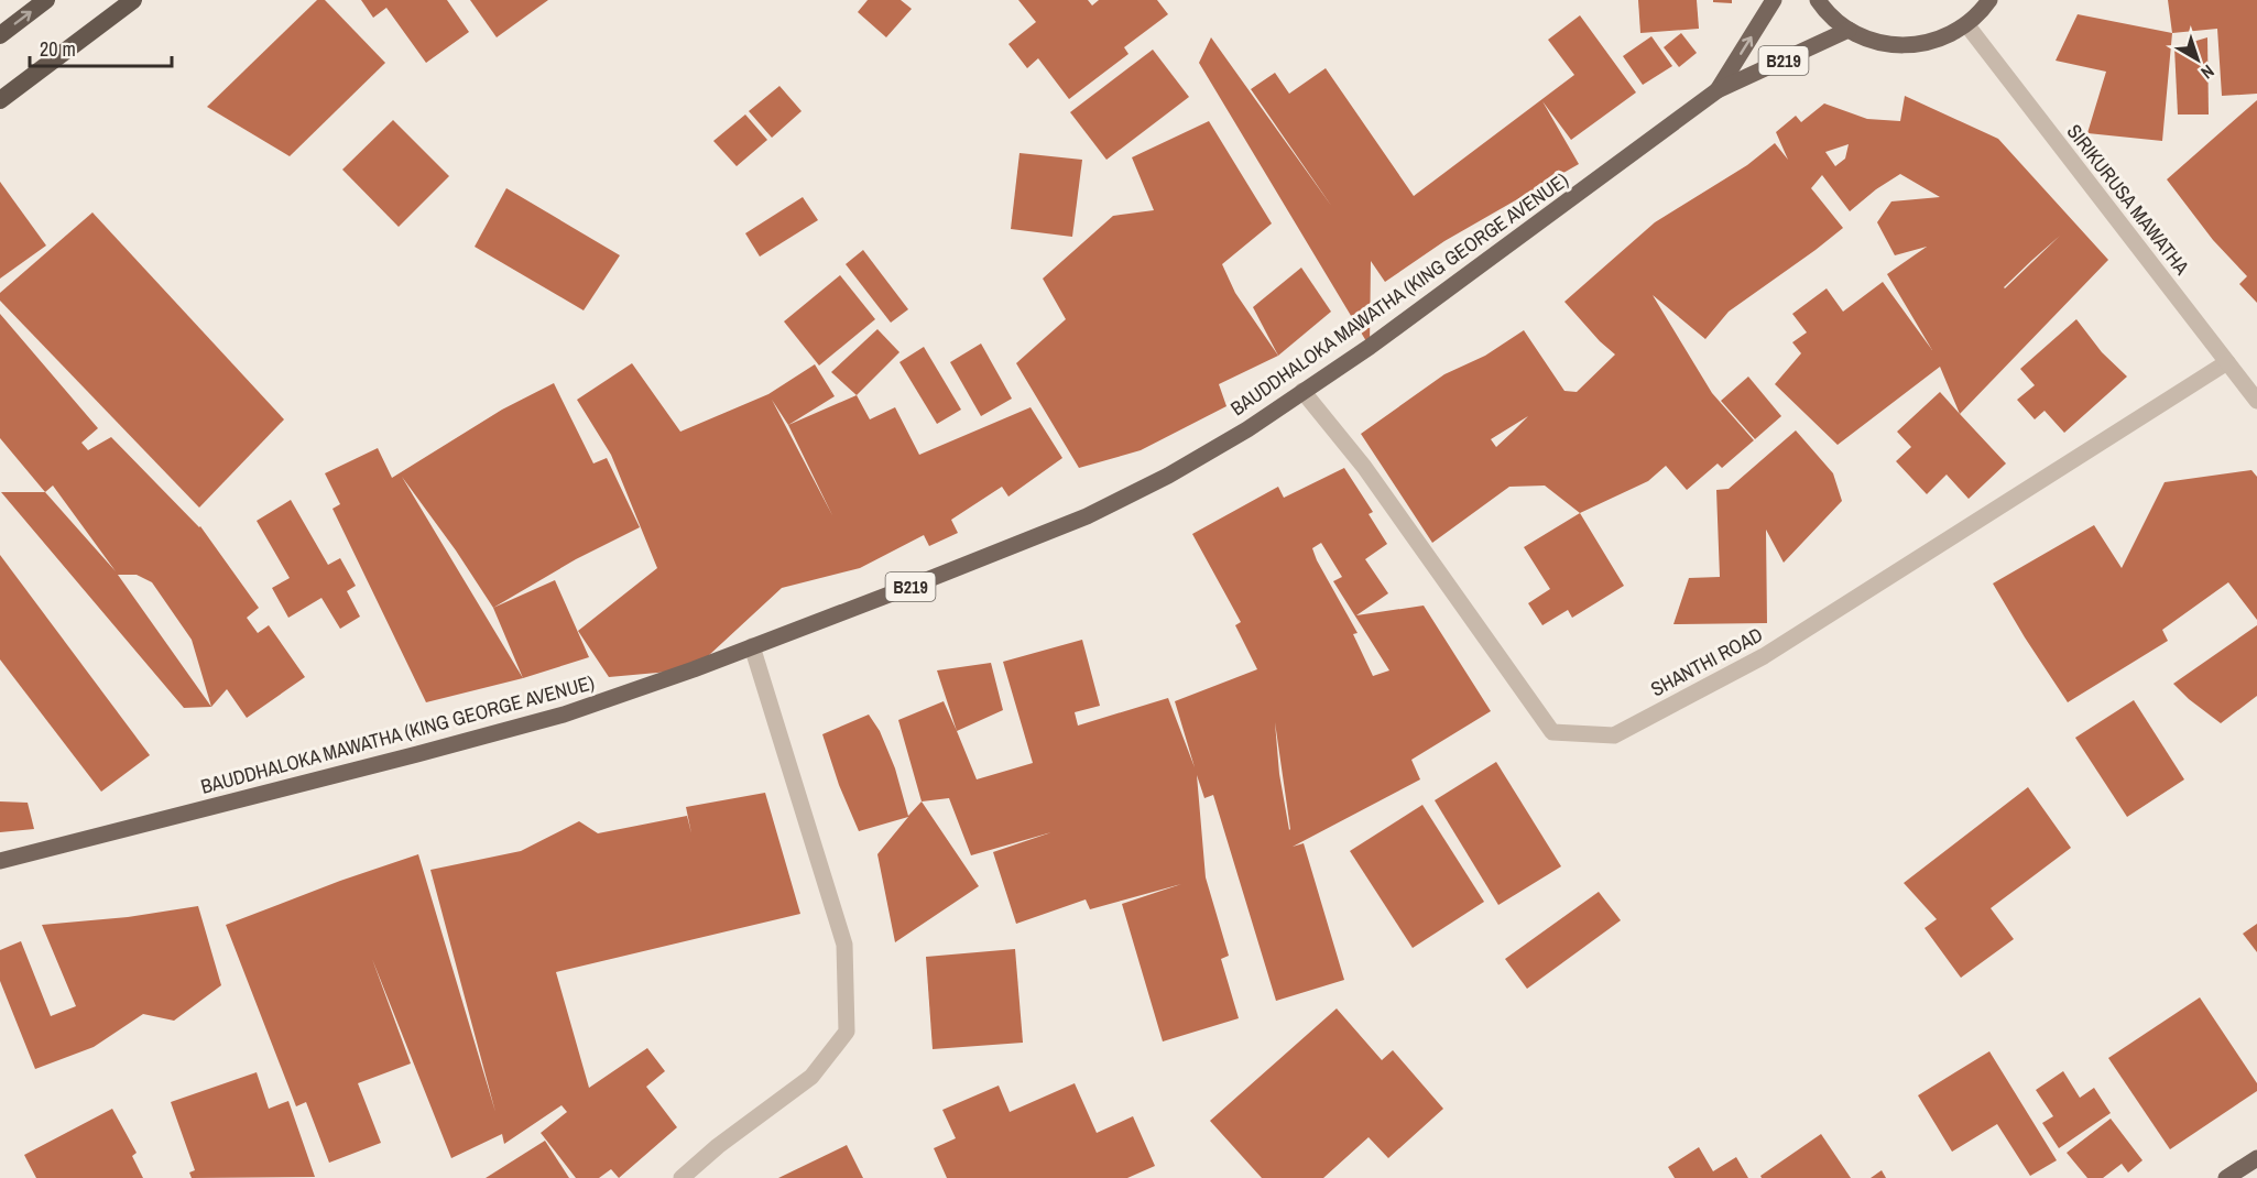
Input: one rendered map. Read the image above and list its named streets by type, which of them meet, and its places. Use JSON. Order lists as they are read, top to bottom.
{
  "streets": {
    "main road": ["B219", "BAUDDHALOKA MAWATHA (KING GEORGE AVENUE)"],
    "street": ["SIRIKURUSA MAWATHA", "SHANTHI ROAD"]
  },
  "crossings": [
    ["SIRIKURUSA MAWATHA", "SHANTHI ROAD"],
    ["BAUDDHALOKA MAWATHA (KING GEORGE AVENUE)", "SHANTHI ROAD"]
  ],
  "scale_bar": "20 m",
  "north": "bottom right"
}
